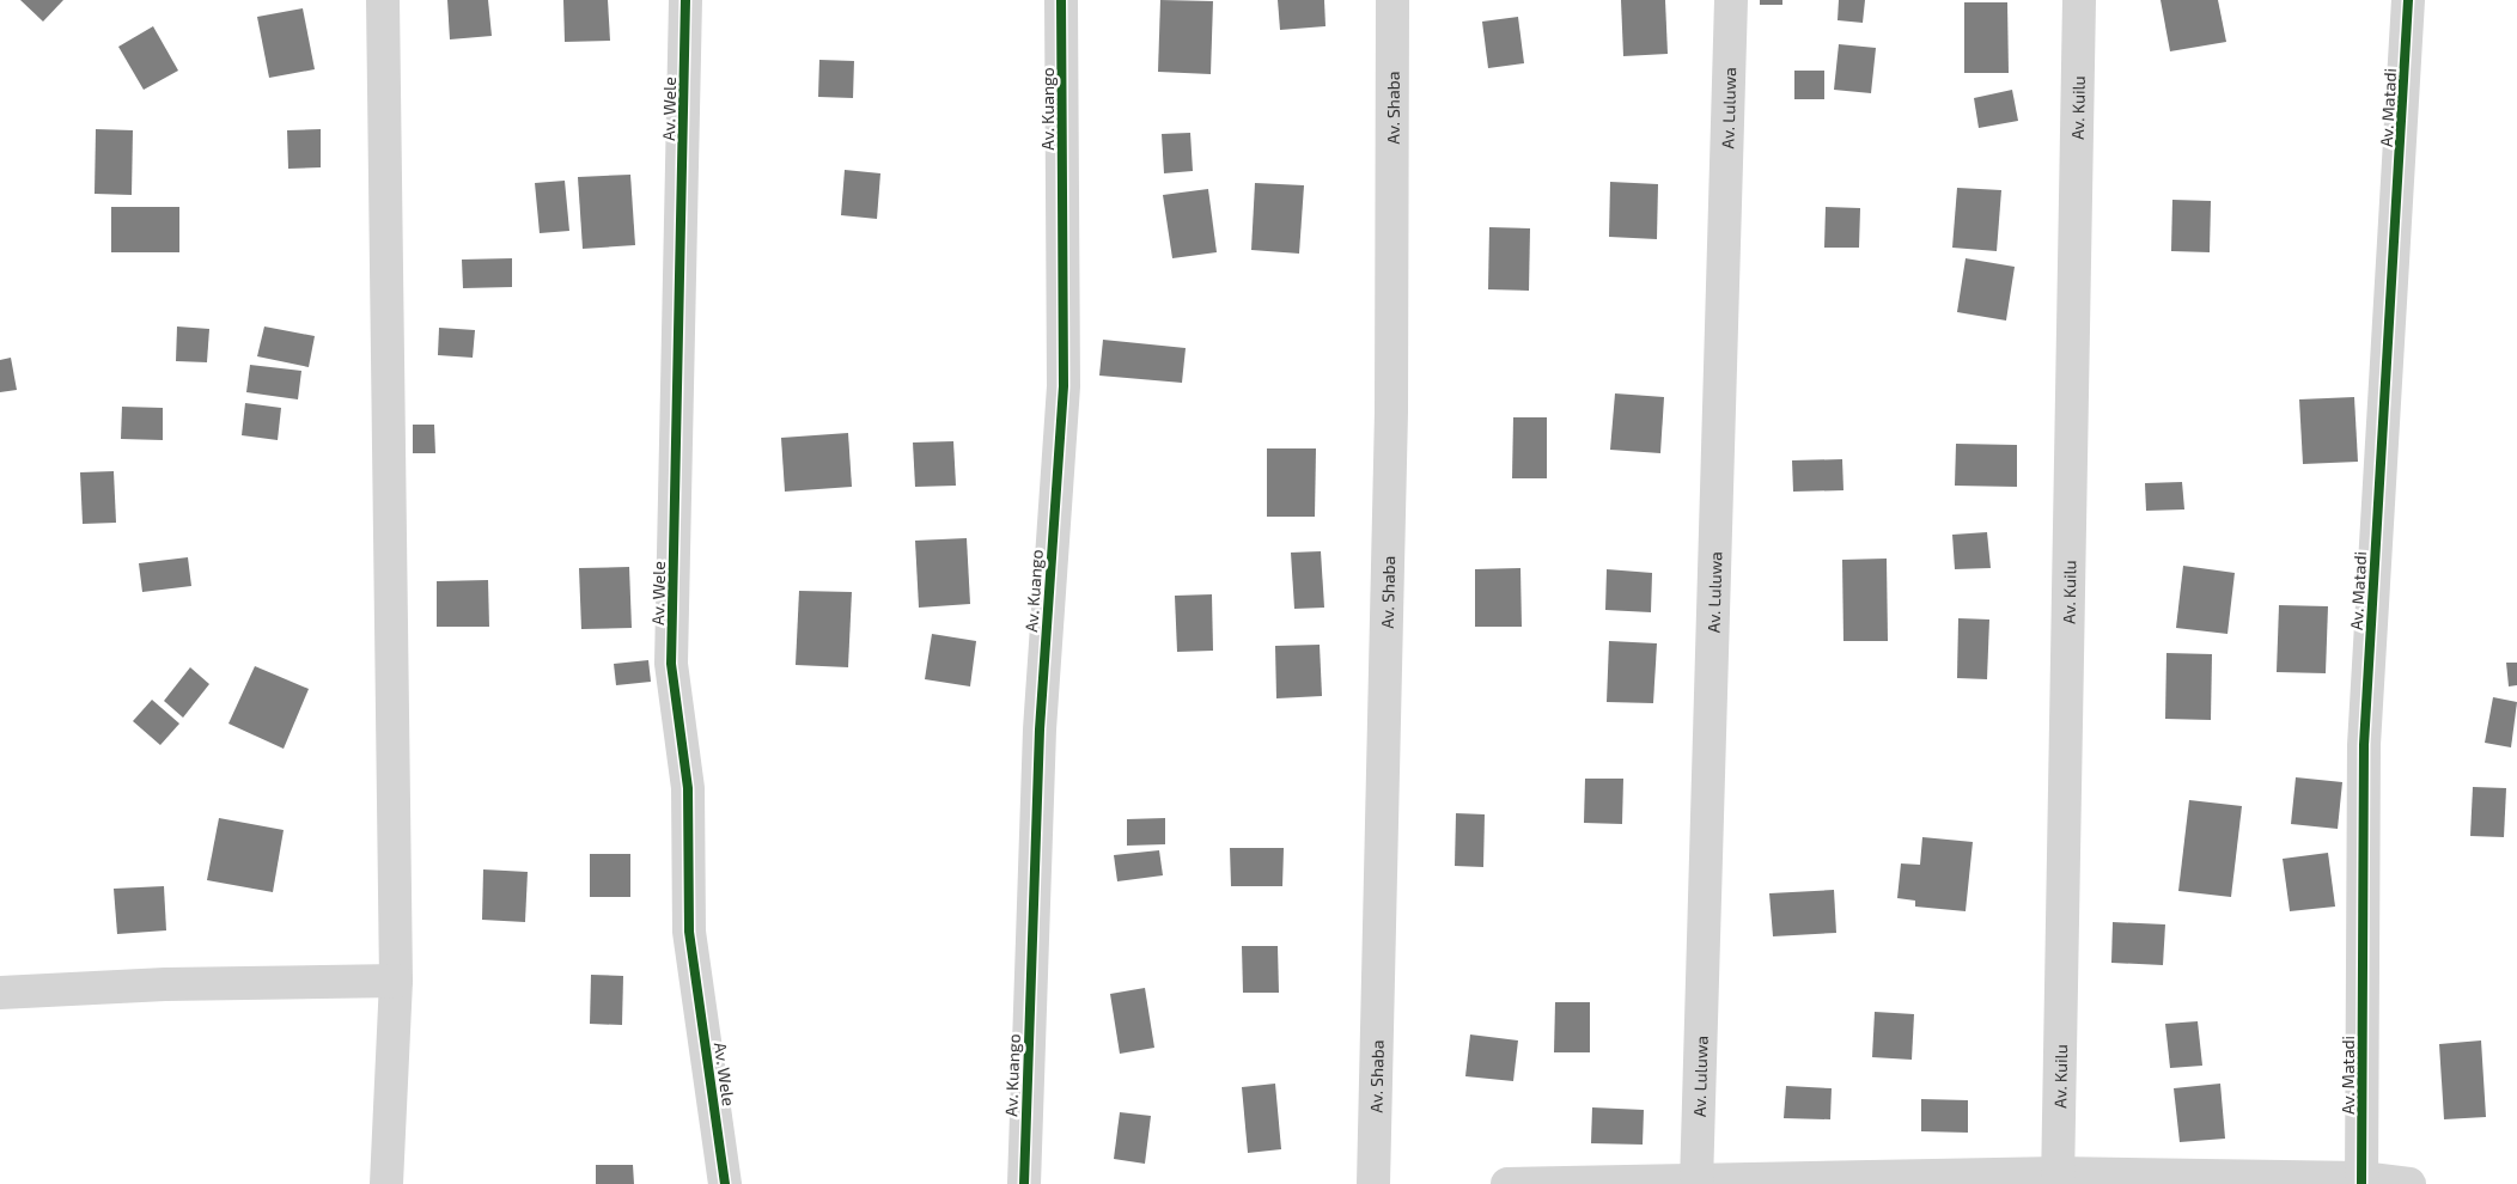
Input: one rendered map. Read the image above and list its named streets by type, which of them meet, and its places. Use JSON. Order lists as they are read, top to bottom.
{
  "streets": {
    "street": [
      "Av. Shaba",
      "Av. Luluwa",
      "Av. Kuilu",
      "Av. Matadi",
      "Av. Wele",
      "Av. Kuango"
    ]
  }
}
